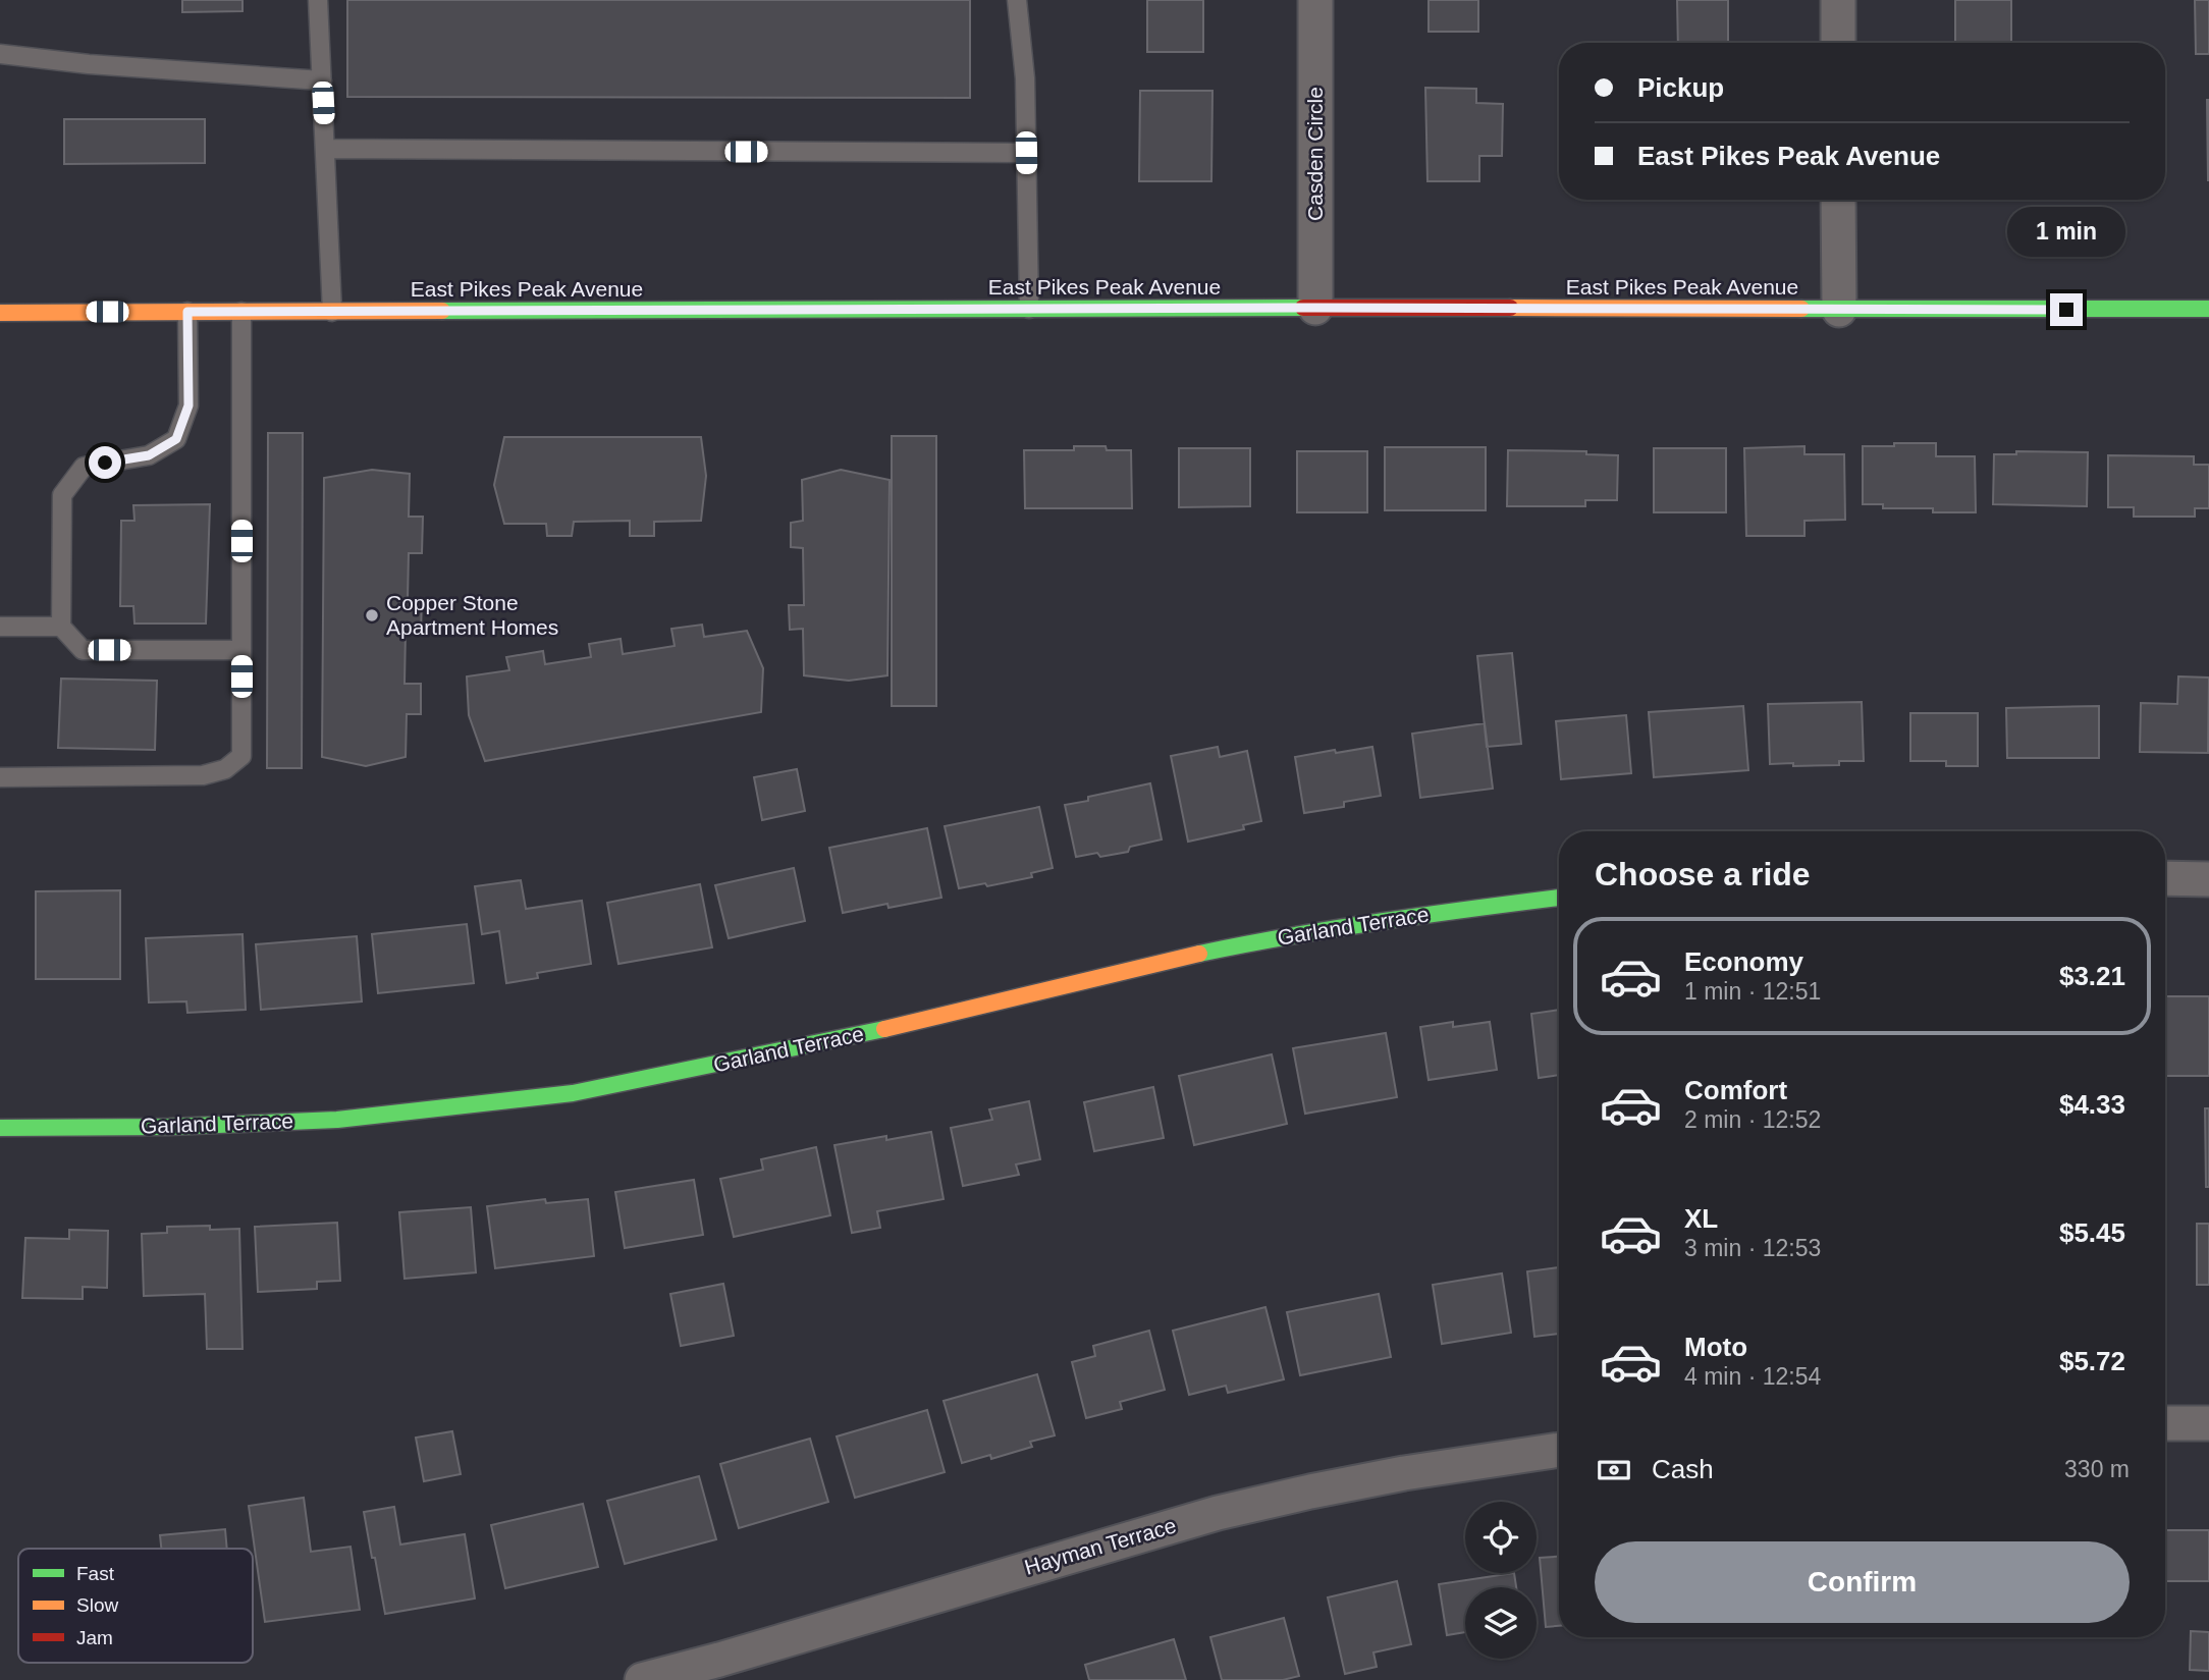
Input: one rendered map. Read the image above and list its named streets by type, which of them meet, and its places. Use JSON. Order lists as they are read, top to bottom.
{
  "streets": {
    "main road": ["East Pikes Peak Avenue", "Garland Terrace"],
    "street": ["Casden Circle", "Hayman Terrace"]
  },
  "crossings": [
    ["Casden Circle", "East Pikes Peak Avenue"]
  ],
  "places": ["Copper Stone Apartment Homes"],
  "legend": ["Fast", "Slow", "Jam"],
  "page": {
    "banner": ["Pickup", "East Pikes Peak Avenue"],
    "bubble": "1 min",
    "heading": "Choose a ride",
    "list": [
      {
        "name": "Economy",
        "note": "1 min · 12:51",
        "value": "$3.21"
      },
      {
        "name": "Comfort",
        "note": "2 min · 12:52",
        "value": "$4.33"
      },
      {
        "name": "XL",
        "note": "3 min · 12:53",
        "value": "$5.45"
      },
      {
        "name": "Moto",
        "note": "4 min · 12:54",
        "value": "$5.72"
      }
    ],
    "pay": ["Cash", "330 m"],
    "buttons": "Confirm"
  }
}
